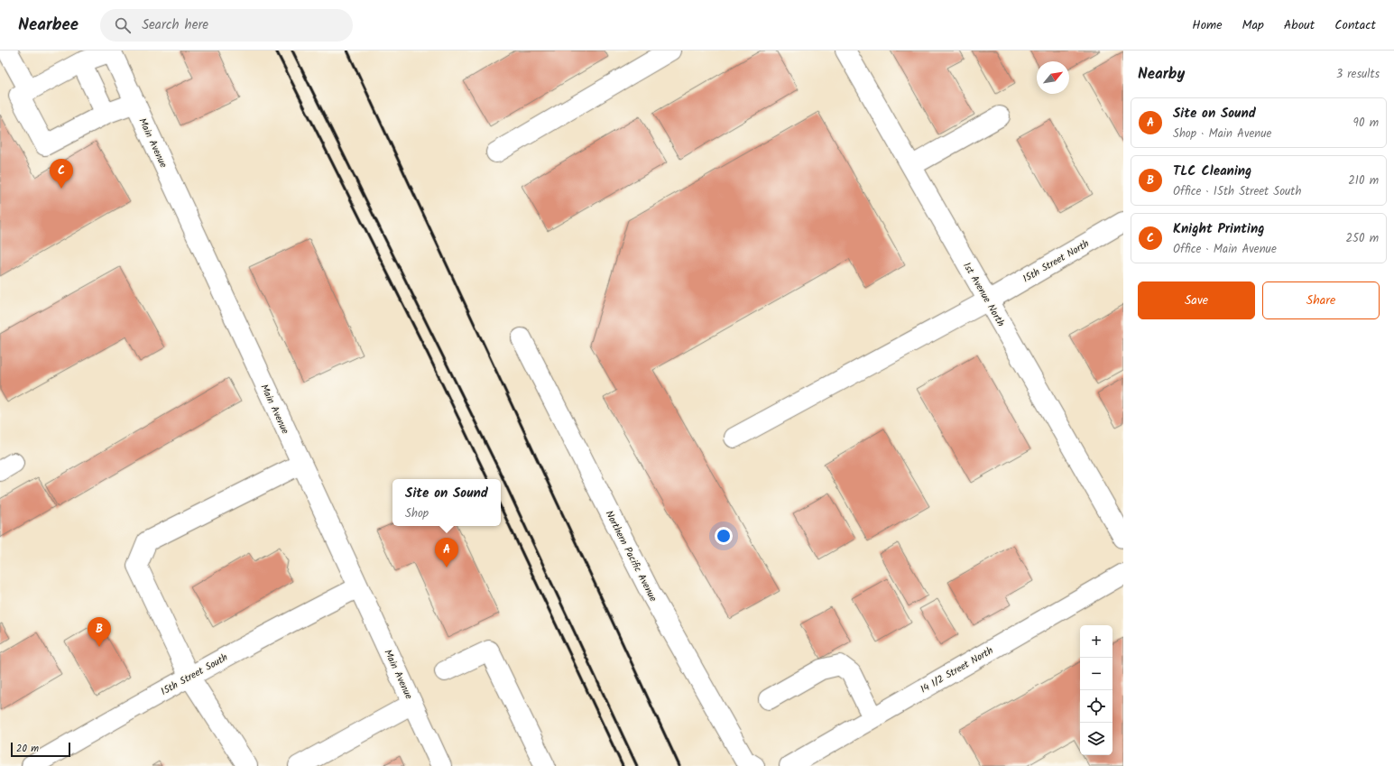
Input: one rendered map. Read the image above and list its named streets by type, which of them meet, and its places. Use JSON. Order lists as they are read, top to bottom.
{
  "streets": {
    "street": [
      "Main Avenue",
      "15th Street North",
      "1st Avenue North",
      "Northern Pacific Avenue",
      "14 1/2 Street North",
      "15th Street South"
    ]
  },
  "crossings": [
    ["Main Avenue", "15th Street South"],
    ["15th Street North", "1st Avenue North"]
  ],
  "scale_bar": "20 m",
  "north": "top right",
  "page": {
    "header": "Nearbee",
    "search": "Search here",
    "nav": [
      "Home",
      "Map",
      "About",
      "Contact"
    ],
    "heading": ["Nearby", "3 results"],
    "list": [
      {
        "mark": "A",
        "name": "Site on Sound",
        "note": "Shop · Main Avenue",
        "value": "90 m"
      },
      {
        "mark": "B",
        "name": "TLC Cleaning",
        "note": "Office · 15th Street South",
        "value": "210 m"
      },
      {
        "mark": "C",
        "name": "Knight Printing",
        "note": "Office · Main Avenue",
        "value": "250 m"
      }
    ],
    "pins": ["C", "A", "B"],
    "buttons": ["Save", "Share"],
    "popup": ["Site on Sound", "Shop"],
    "map_buttons": ["+", "−"],
    "scale": "20 m"
  }
}
